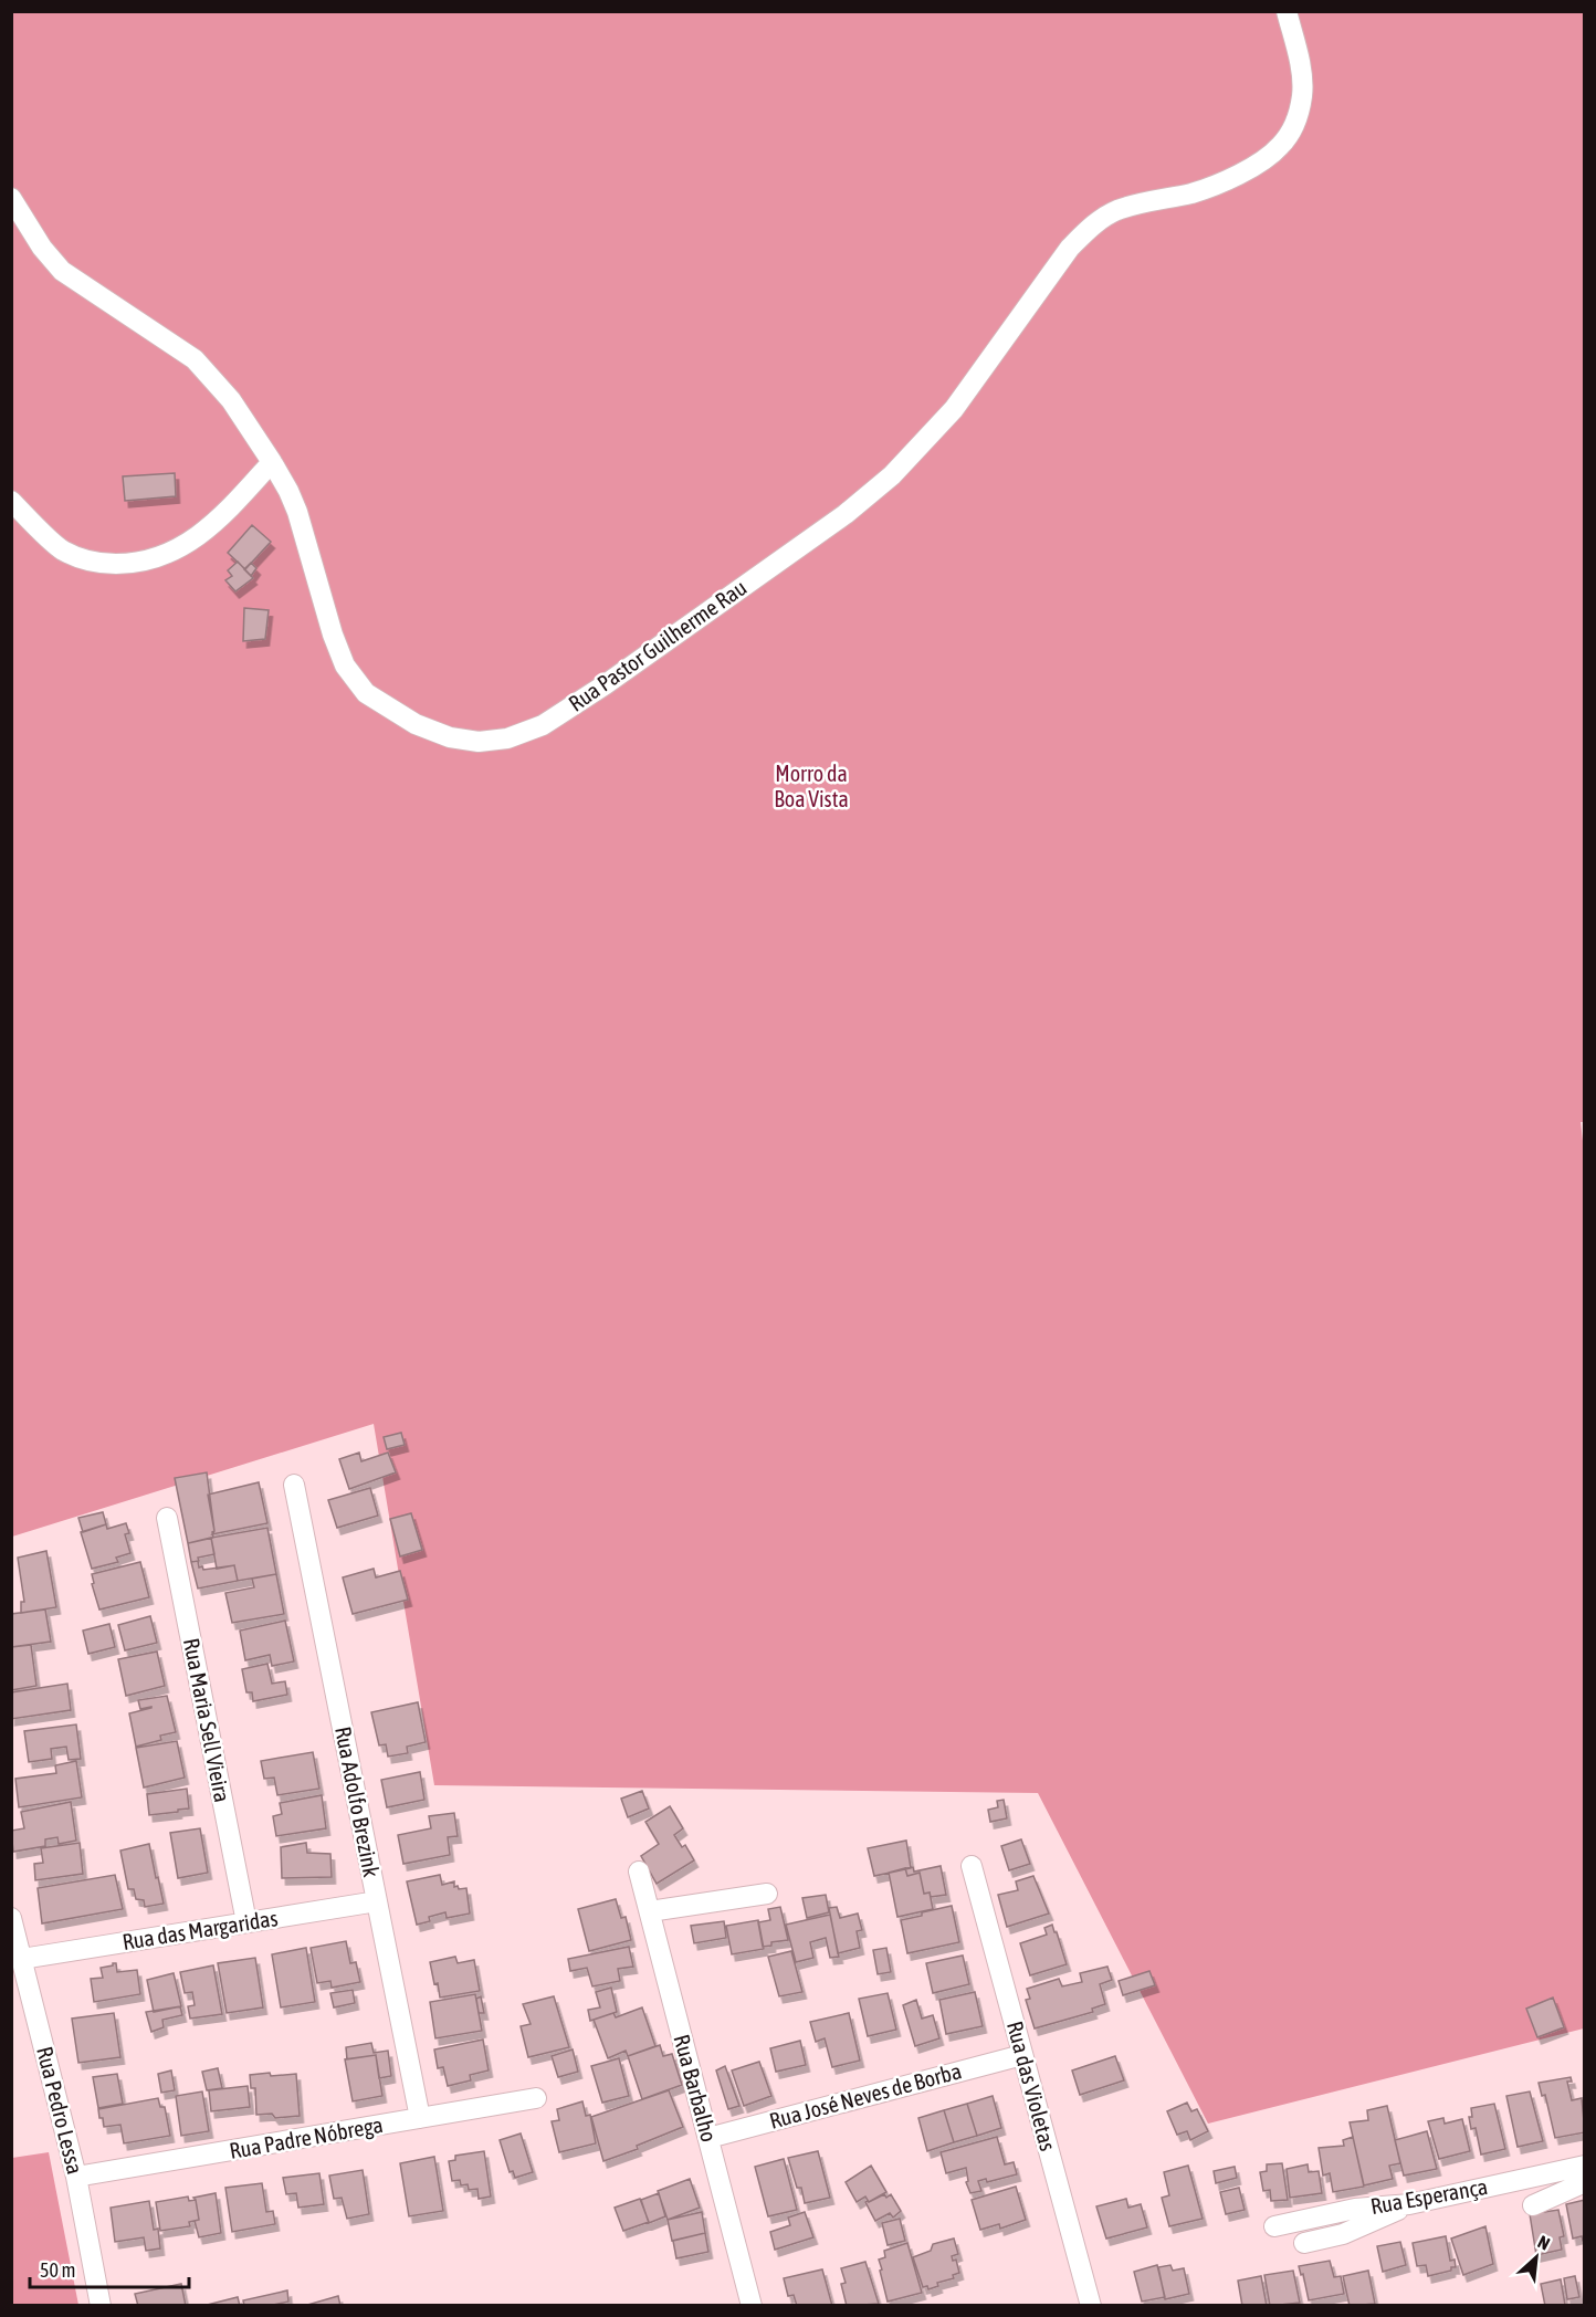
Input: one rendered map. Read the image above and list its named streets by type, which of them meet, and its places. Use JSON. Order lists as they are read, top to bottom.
{
  "streets": {
    "street": [
      "Rua Pastor Guilherme Rau",
      "Rua Maria Sell Vieira",
      "Rua Adolfo Brezink",
      "Rua das Margaridas",
      "Rua das Violetas",
      "Rua Barbalho",
      "Rua José Neves de Borba",
      "Rua Pedro Lessa",
      "Rua Padre Nóbrega",
      "Rua Esperança"
    ]
  },
  "crossings": [
    ["Rua Maria Sell Vieira", "Rua das Margaridas"],
    ["Rua Adolfo Brezink", "Rua das Margaridas"],
    ["Rua Adolfo Brezink", "Rua Padre Nóbrega"],
    ["Rua das Margaridas", "Rua Pedro Lessa"],
    ["Rua das Violetas", "Rua José Neves de Borba"],
    ["Rua Barbalho", "Rua José Neves de Borba"],
    ["Rua Pedro Lessa", "Rua Padre Nóbrega"]
  ],
  "parks": ["Morro da Boa Vista"],
  "scale_bar": "50 m",
  "north": "top right"
}
